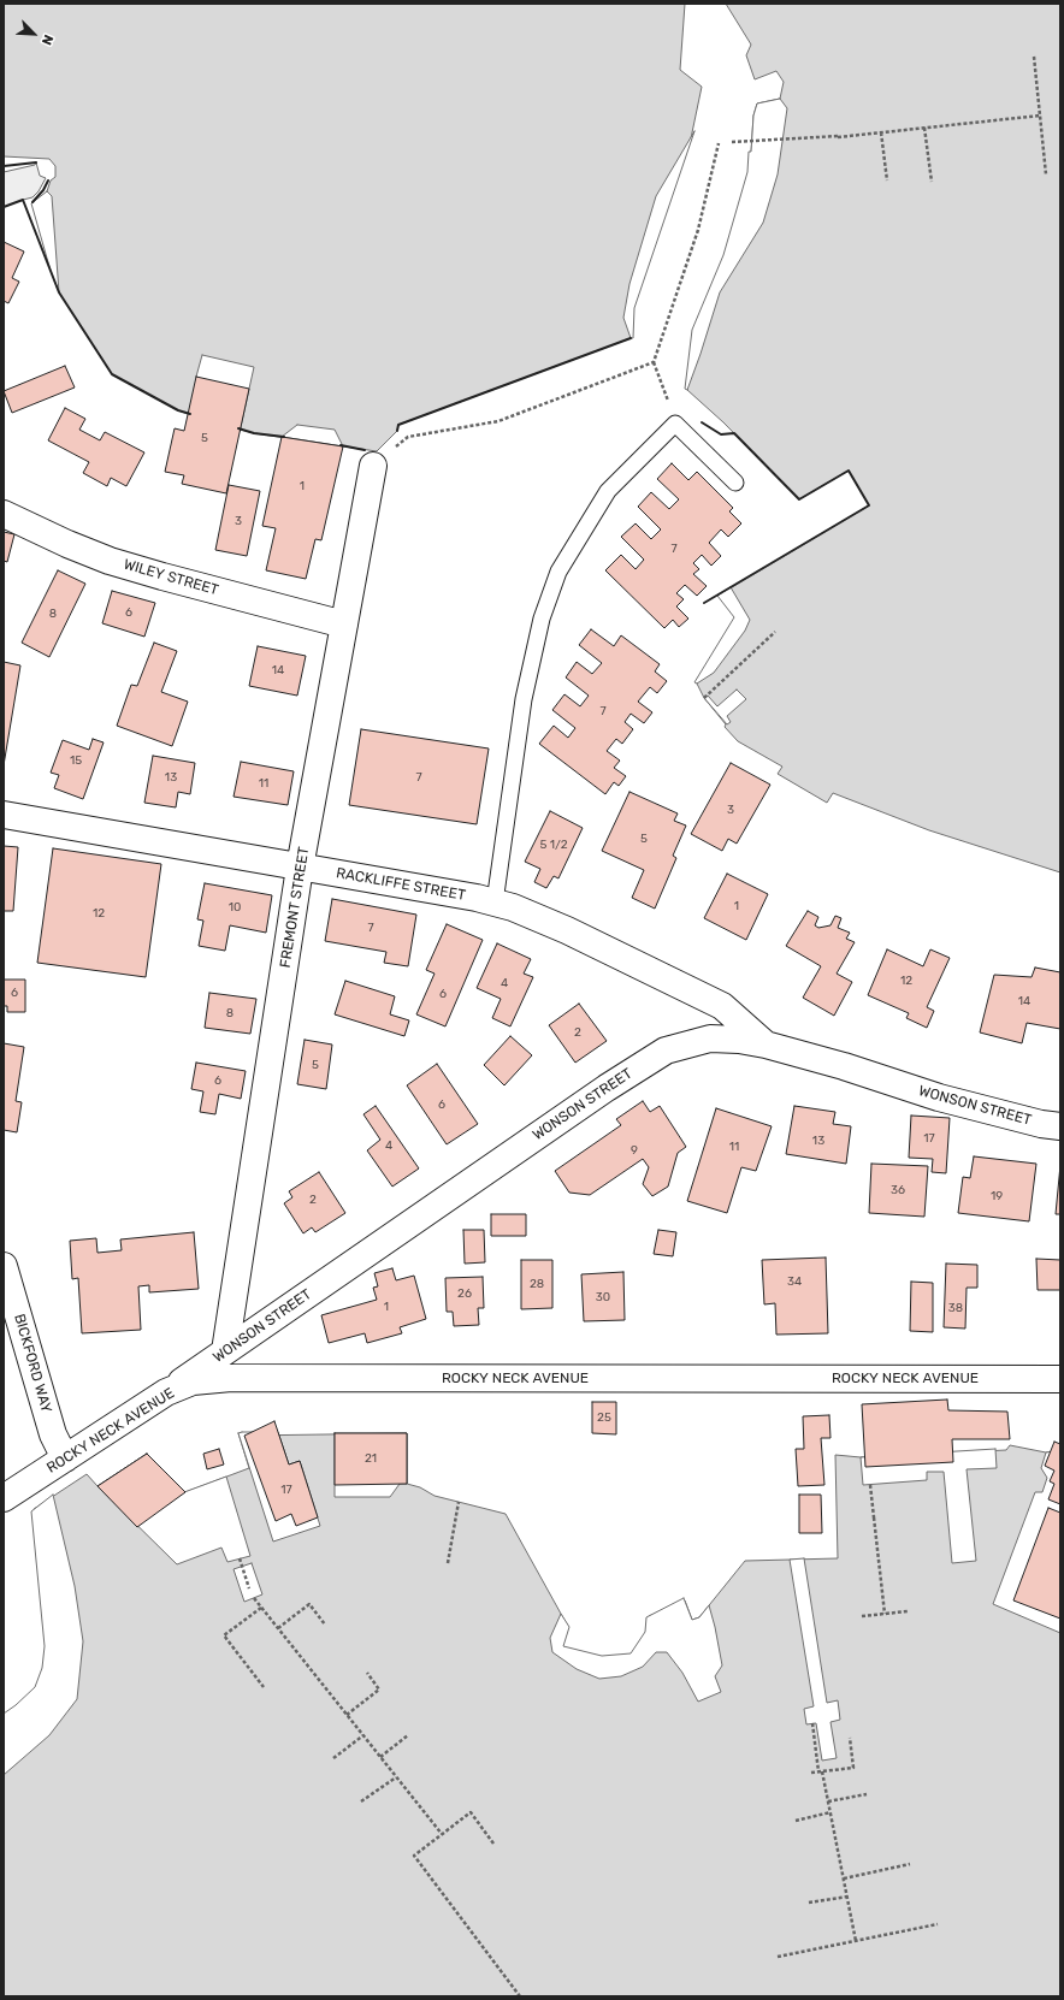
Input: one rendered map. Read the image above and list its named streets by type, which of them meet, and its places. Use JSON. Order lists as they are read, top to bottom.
{
  "streets": {
    "street": [
      "WILEY STREET",
      "RACKLIFFE STREET",
      "FREMONT STREET",
      "WONSON STREET",
      "BICKFORD WAY",
      "ROCKY NECK AVENUE"
    ]
  },
  "crossings": [
    ["WILEY STREET", "FREMONT STREET"],
    ["RACKLIFFE STREET", "FREMONT STREET"],
    ["RACKLIFFE STREET", "WONSON STREET"],
    ["FREMONT STREET", "WONSON STREET"],
    ["WONSON STREET", "ROCKY NECK AVENUE"],
    ["BICKFORD WAY", "ROCKY NECK AVENUE"]
  ],
  "house_numbers": [
    "5",
    "1",
    "3",
    "7",
    "6",
    "8",
    "14",
    "7",
    "15",
    "13",
    "7",
    "11",
    "3",
    "5",
    "5 1/2",
    "1",
    "10",
    "12",
    "7",
    "12",
    "4",
    "6",
    "6",
    "14",
    "8",
    "2",
    "5",
    "6",
    "6",
    "17",
    "13",
    "4",
    "11",
    "9",
    "36",
    "19",
    "2",
    "34",
    "28",
    "26",
    "30",
    "1",
    "38",
    "25",
    "21",
    "17"
  ],
  "north": "bottom right"
}
